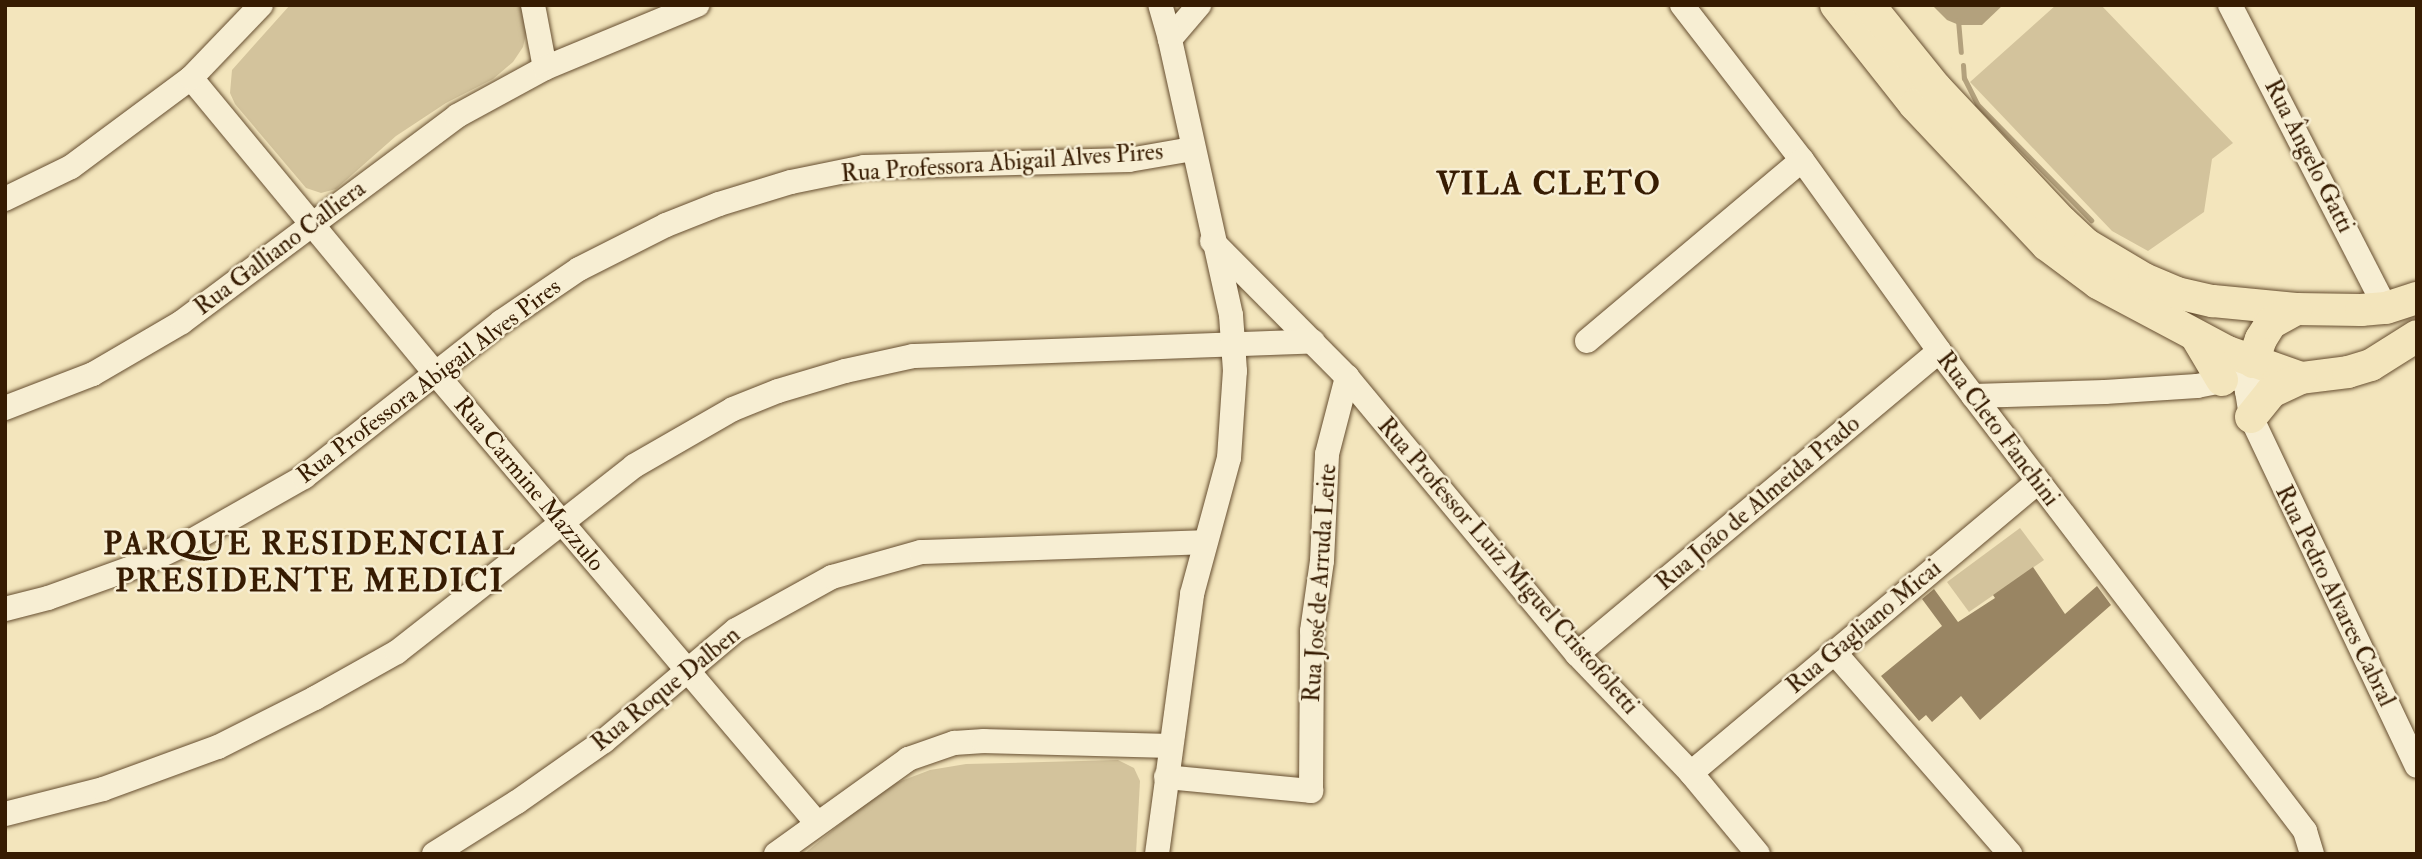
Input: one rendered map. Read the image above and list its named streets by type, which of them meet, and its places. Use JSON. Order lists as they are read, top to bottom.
{
  "streets": {
    "street": [
      "Rua Ângelo Gatti",
      "Rua Professora Abigail Alves Pires",
      "Rua Galliano Calliera",
      "Rua Cleto Fanchini",
      "Rua Carmine Mazzulo",
      "Rua João de Almeida Prado",
      "Rua Professor Luiz Miguel Cristofoletti",
      "Rua José de Arruda Leite",
      "Rua Pedro Alvares Cabral",
      "Rua Gagliano Micai",
      "Rua Roque Dalben"
    ]
  },
  "crossings": [
    ["Rua Professora Abigail Alves Pires", "Rua Carmine Mazzulo"],
    ["Rua Galliano Calliera", "Rua Carmine Mazzulo"],
    ["Rua Cleto Fanchini", "Rua João de Almeida Prado"],
    ["Rua Cleto Fanchini", "Rua Gagliano Micai"],
    ["Rua Carmine Mazzulo", "Rua Roque Dalben"],
    ["Rua João de Almeida Prado", "Rua Professor Luiz Miguel Cristofoletti"],
    ["Rua Professor Luiz Miguel Cristofoletti", "Rua José de Arruda Leite"],
    ["Rua Professor Luiz Miguel Cristofoletti", "Rua Gagliano Micai"]
  ],
  "districts": ["VILA CLETO", "PARQUE RESIDENCIAL PRESIDENTE MEDICI"]
}
